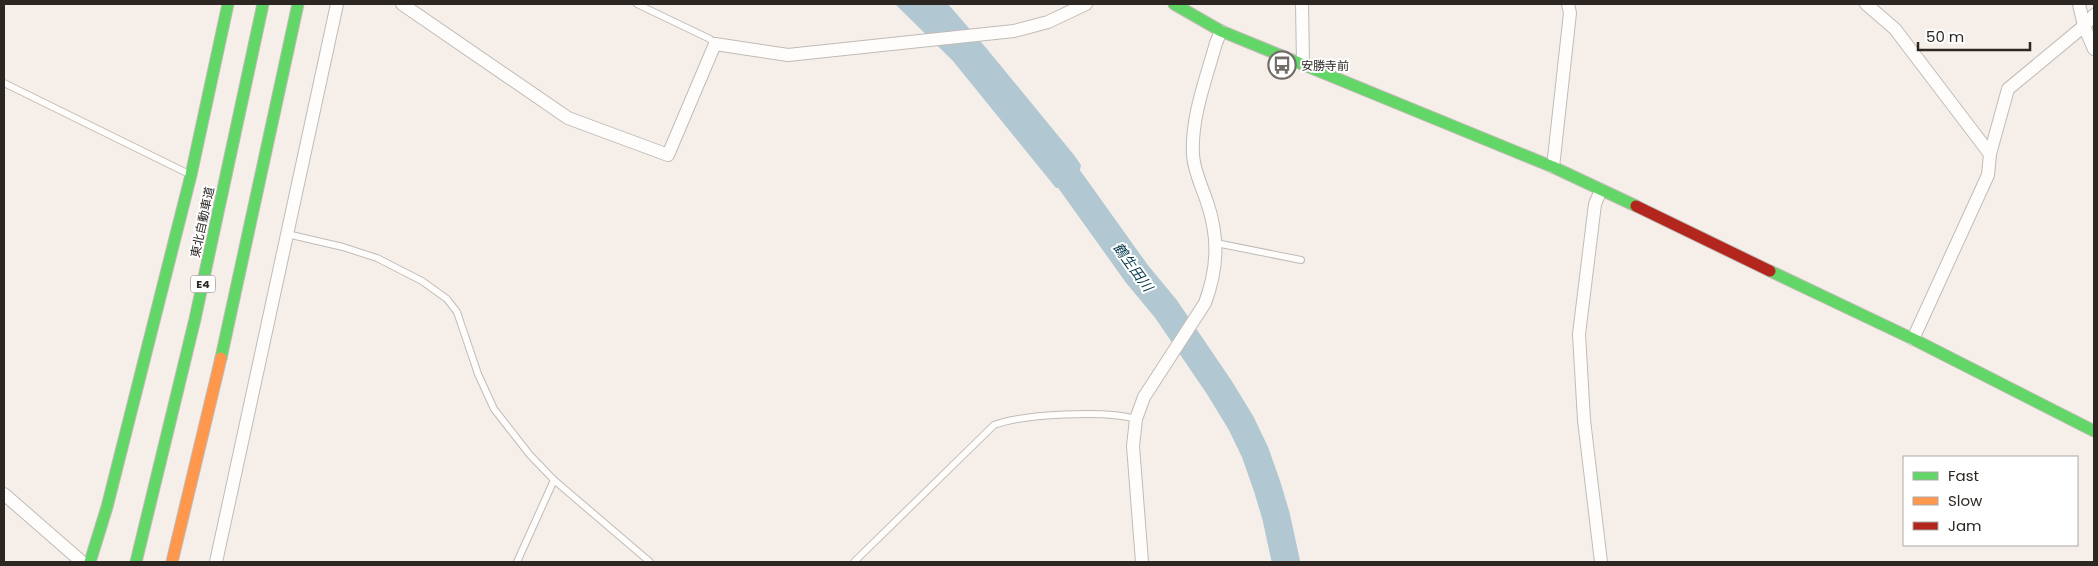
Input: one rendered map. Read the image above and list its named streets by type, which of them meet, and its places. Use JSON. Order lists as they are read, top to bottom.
{
  "streets": {
    "main road": ["東北自動車道", "E4"]
  },
  "water": ["鶴生田川"],
  "places": {
    "bus stop": ["安勝寺前"]
  },
  "legend": ["Fast", "Slow", "Jam"],
  "scale_bar": "50 m"
}
